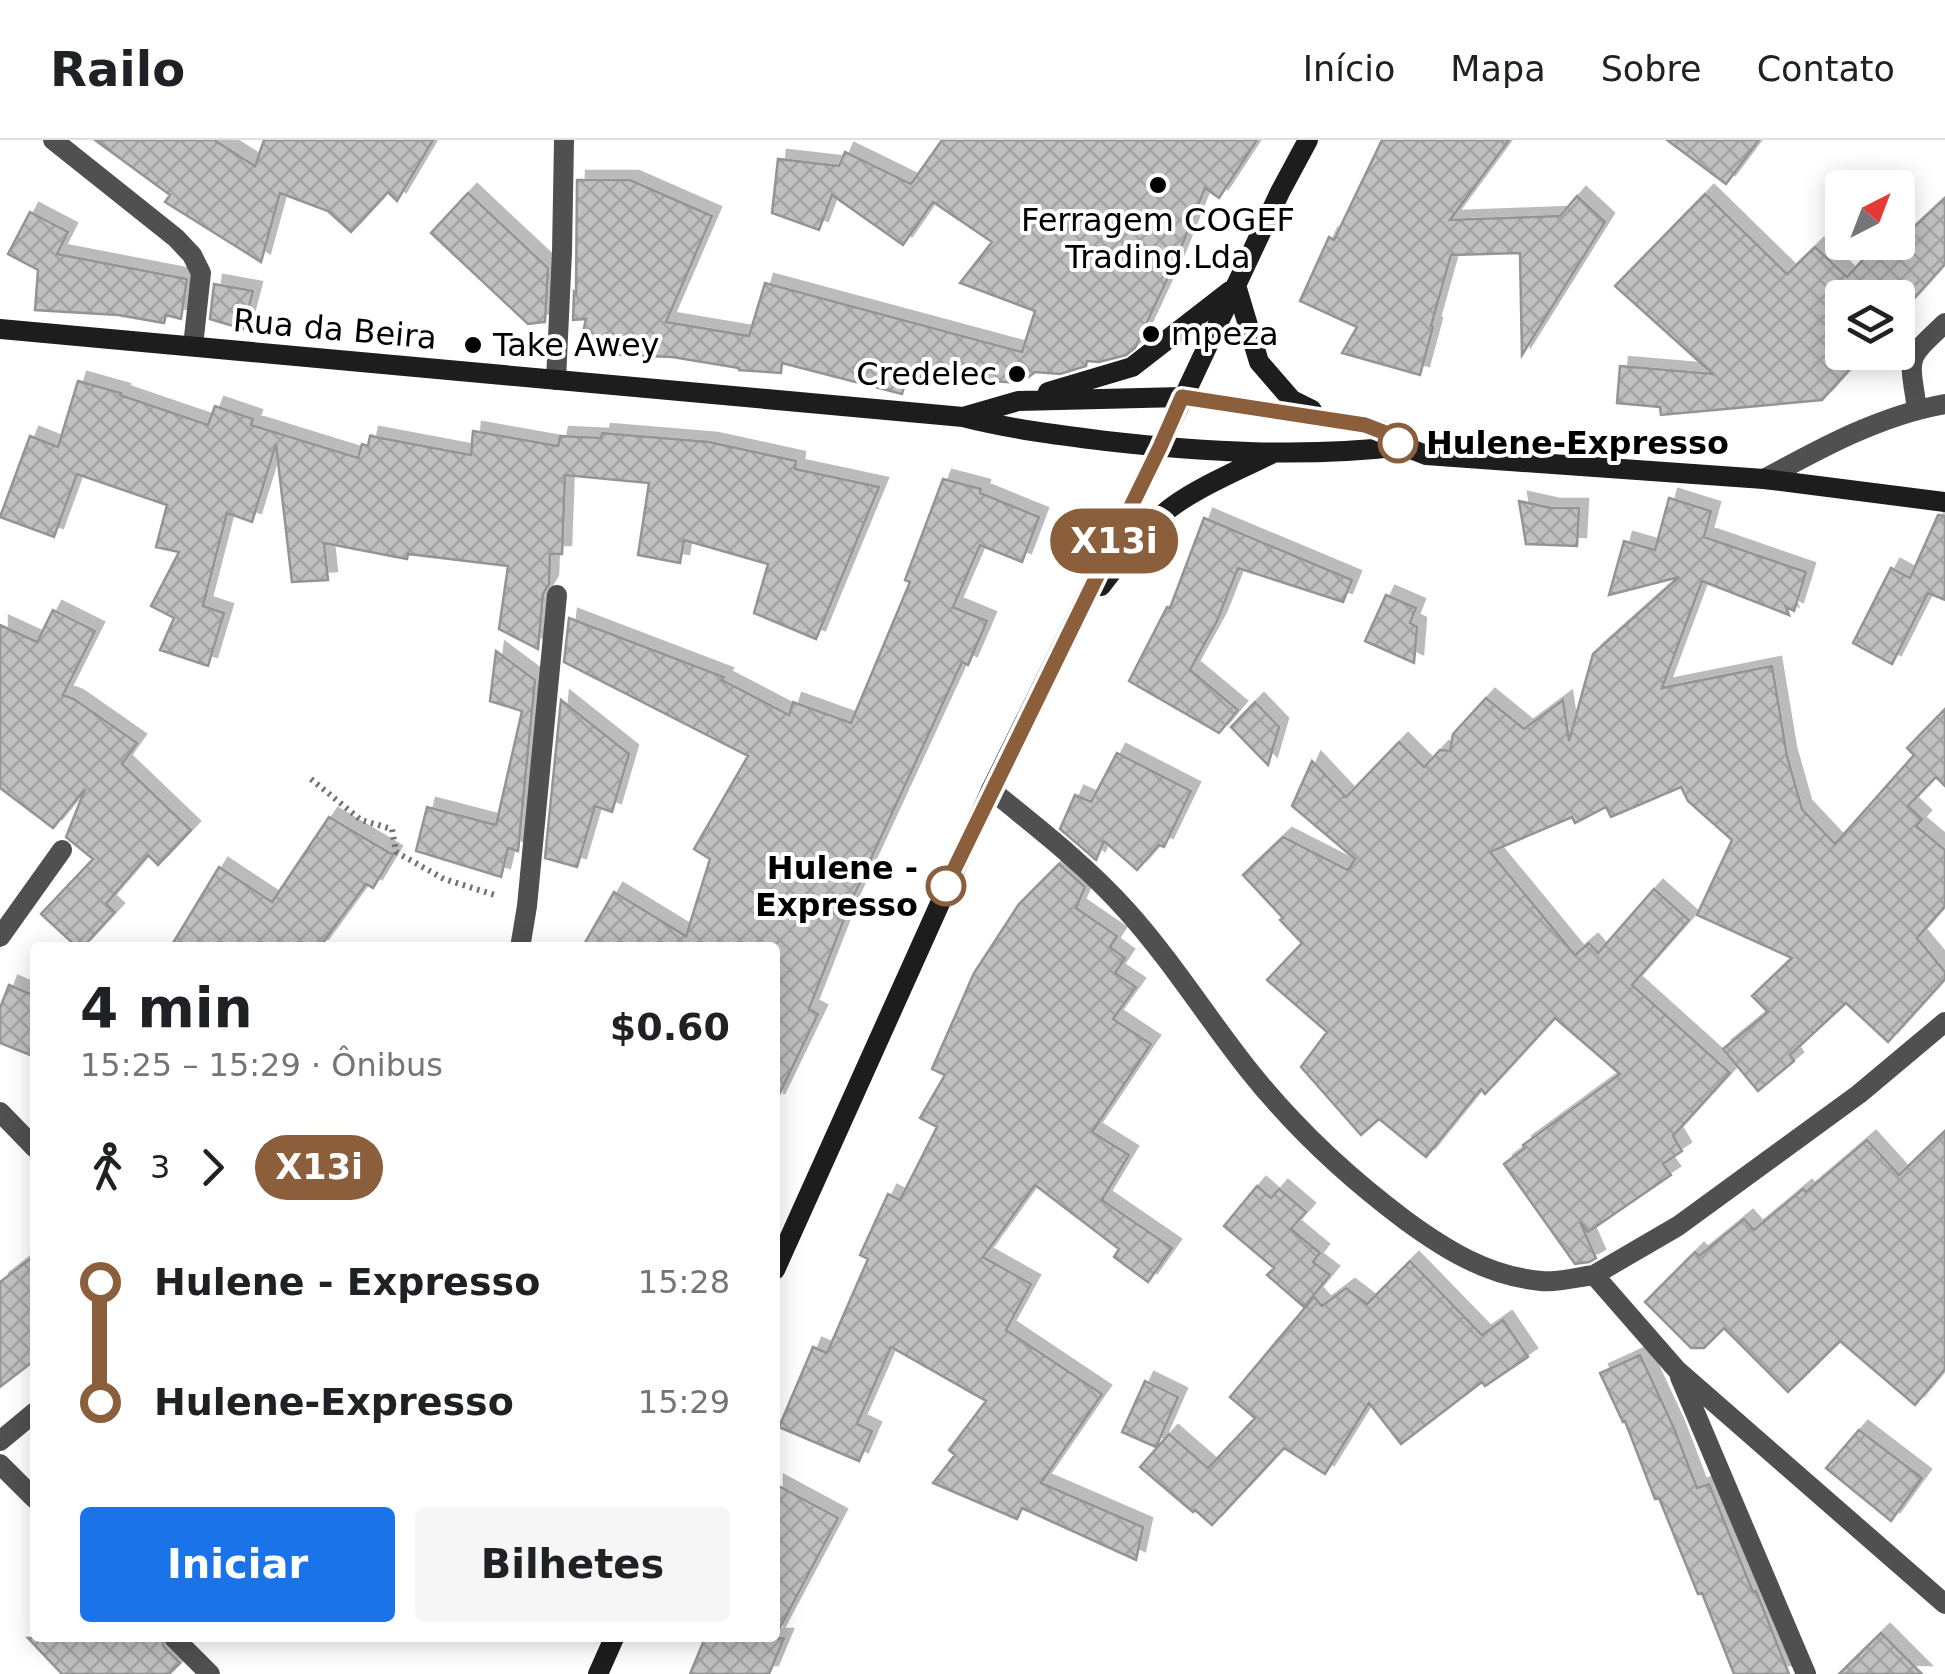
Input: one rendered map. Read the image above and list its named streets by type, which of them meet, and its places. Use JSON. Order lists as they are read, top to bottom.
{
  "streets": {
    "main road": ["Rua da Beira"]
  },
  "places": [
    "Ferragem COGEF Trading.Lda",
    "mpeza",
    "Take Awey",
    "Credelec",
    "Hulene-Expresso",
    "Hulene - Expresso"
  ],
  "lines": ["bus line X13i"],
  "north": "top right",
  "page": {
    "header": "Railo",
    "nav": [
      "Início",
      "Mapa",
      "Sobre",
      "Contato"
    ],
    "on_map": "X13i",
    "heading": ["4 min", "15:25 – 15:29 · Ônibus", "$0.60"],
    "legs": ["3", "X13i"],
    "list": [
      {
        "name": "Hulene - Expresso",
        "value": "15:28"
      },
      {
        "name": "Hulene-Expresso",
        "value": "15:29"
      }
    ],
    "buttons": ["Iniciar", "Bilhetes"]
  }
}
